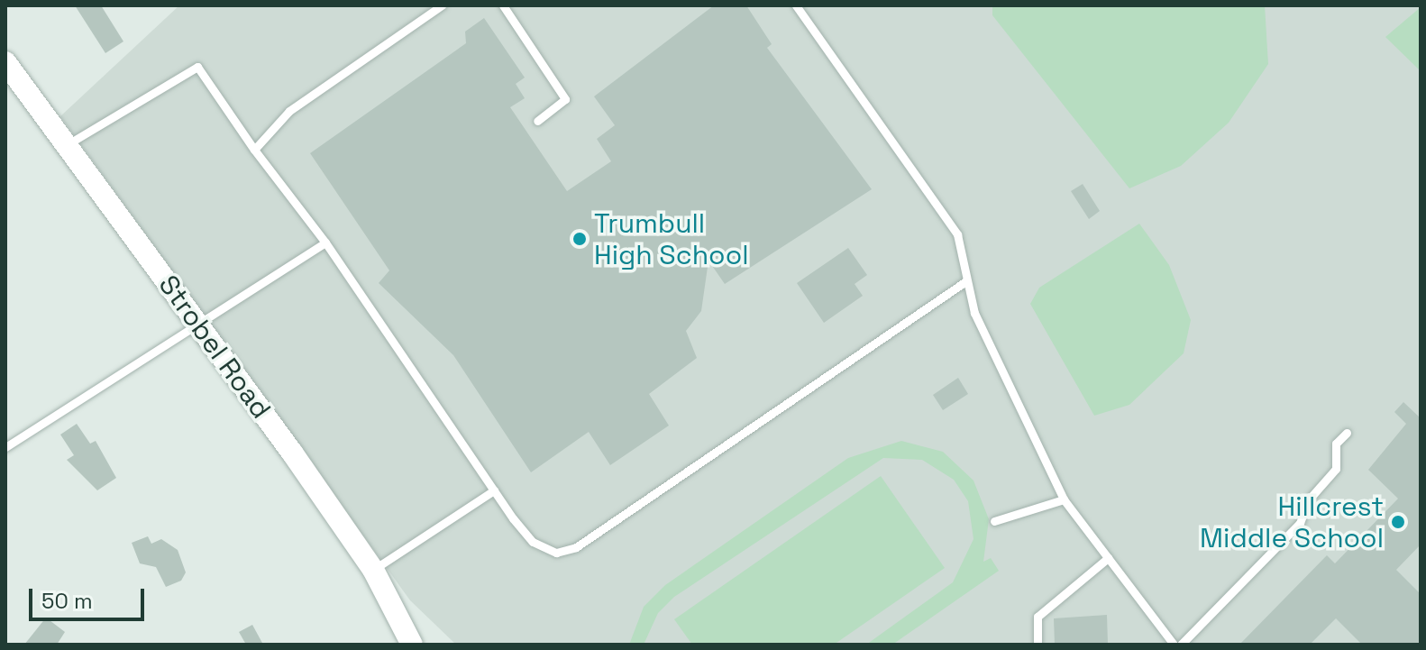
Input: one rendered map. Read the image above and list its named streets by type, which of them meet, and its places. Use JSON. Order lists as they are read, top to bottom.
{
  "streets": {
    "street": ["Strobel Road"]
  },
  "places": ["Trumbull High School", "Hillcrest Middle School"],
  "scale_bar": "50 m"
}
